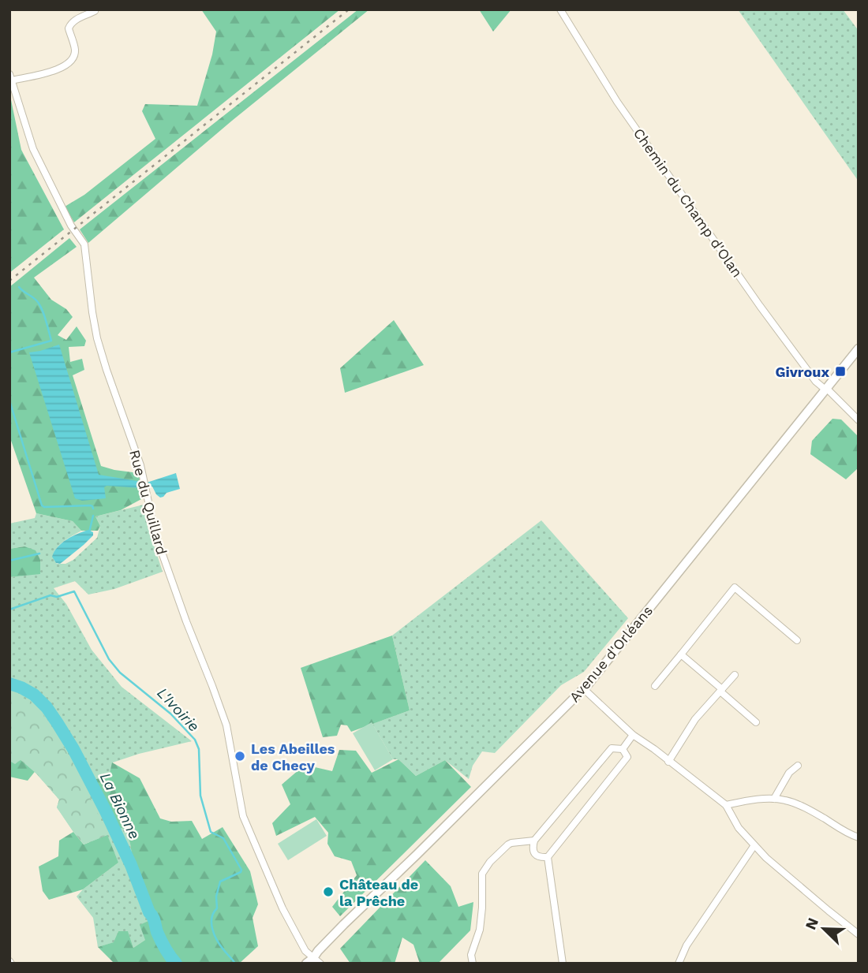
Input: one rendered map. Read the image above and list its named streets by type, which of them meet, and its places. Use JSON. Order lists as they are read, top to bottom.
{
  "streets": {
    "main road": ["Avenue d'Orléans"],
    "street": ["Chemin du Champ d'Olan", "Rue du Quillard"]
  },
  "crossings": [
    ["Chemin du Champ d'Olan", "Avenue d'Orléans"],
    ["Rue du Quillard", "Avenue d'Orléans"]
  ],
  "water": ["L'Ivoirie", "La Bionne"],
  "places": {
    "transit": ["Givroux"],
    "other": ["Les Abeilles de Checy", "Château de la Prêche"]
  },
  "north": "top left"
}
